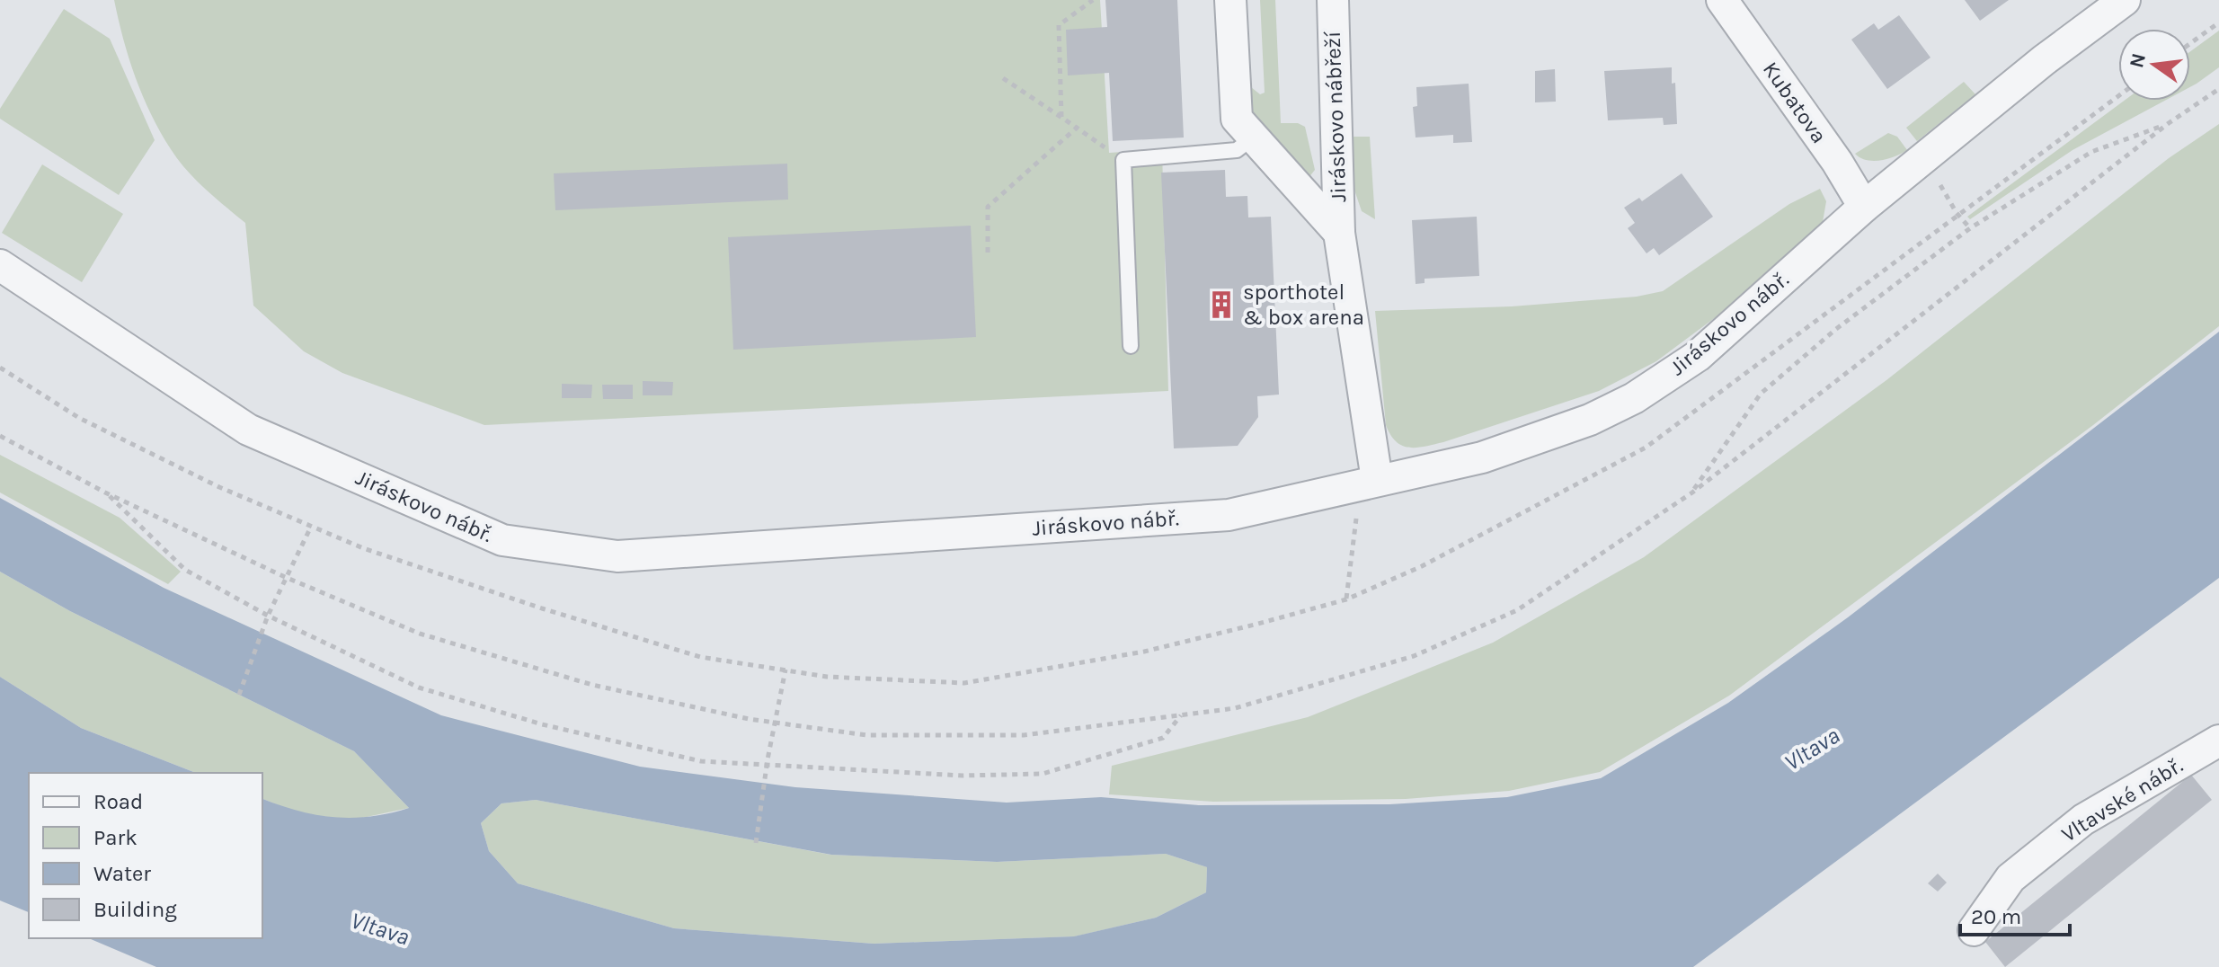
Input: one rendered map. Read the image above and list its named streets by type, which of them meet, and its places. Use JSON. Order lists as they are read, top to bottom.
{
  "streets": {
    "street": [
      "Kubatova",
      "Jiráskovo nábřeží",
      "Jiráskovo nábř.",
      "Vltavské nábř."
    ]
  },
  "crossings": [
    ["Kubatova", "Jiráskovo nábř."],
    ["Jiráskovo nábřeží", "Jiráskovo nábř."]
  ],
  "water": ["Vltava"],
  "places": {
    "building": ["sporthotel & box arena"]
  },
  "legend": [
    "Road",
    "Park",
    "Water",
    "Building"
  ],
  "scale_bar": "20 m",
  "north": "left"
}
